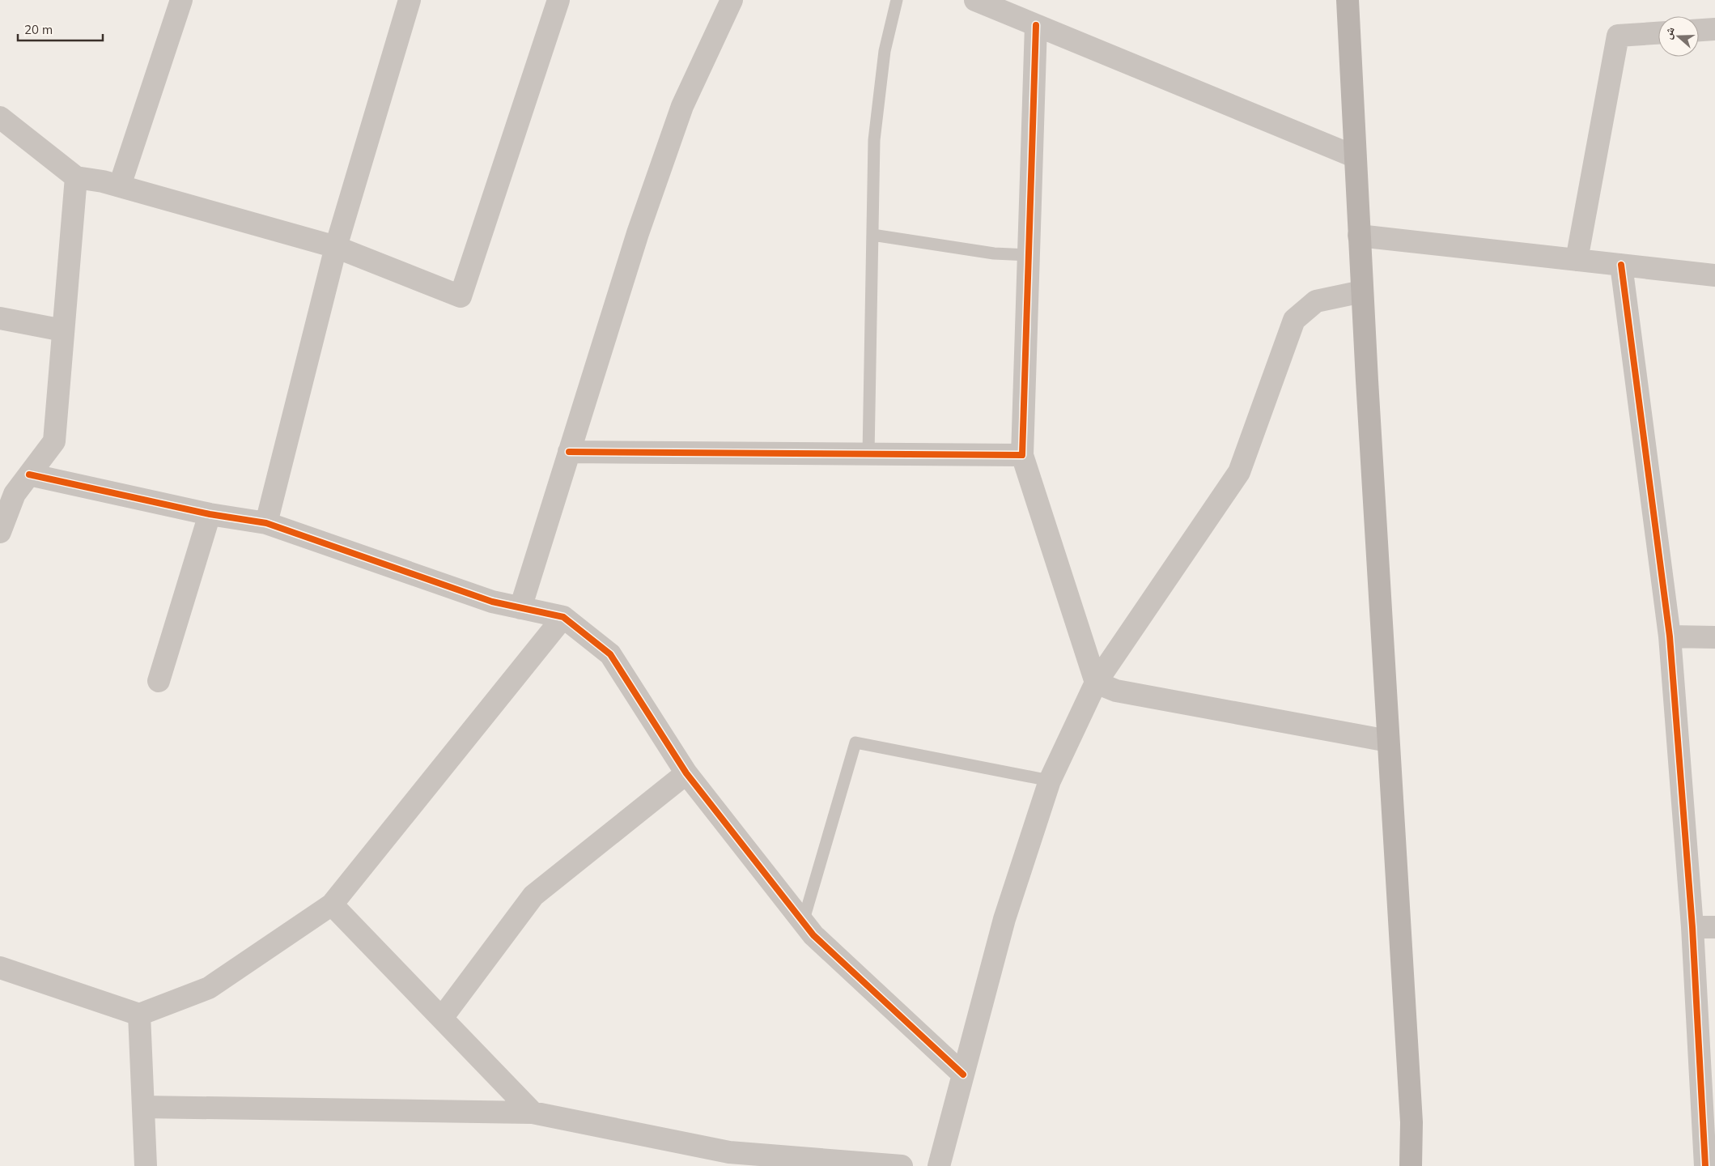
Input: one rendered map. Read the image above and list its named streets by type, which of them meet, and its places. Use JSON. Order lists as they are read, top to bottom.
{
  "scale_bar": "20 m",
  "north": "left"
}
